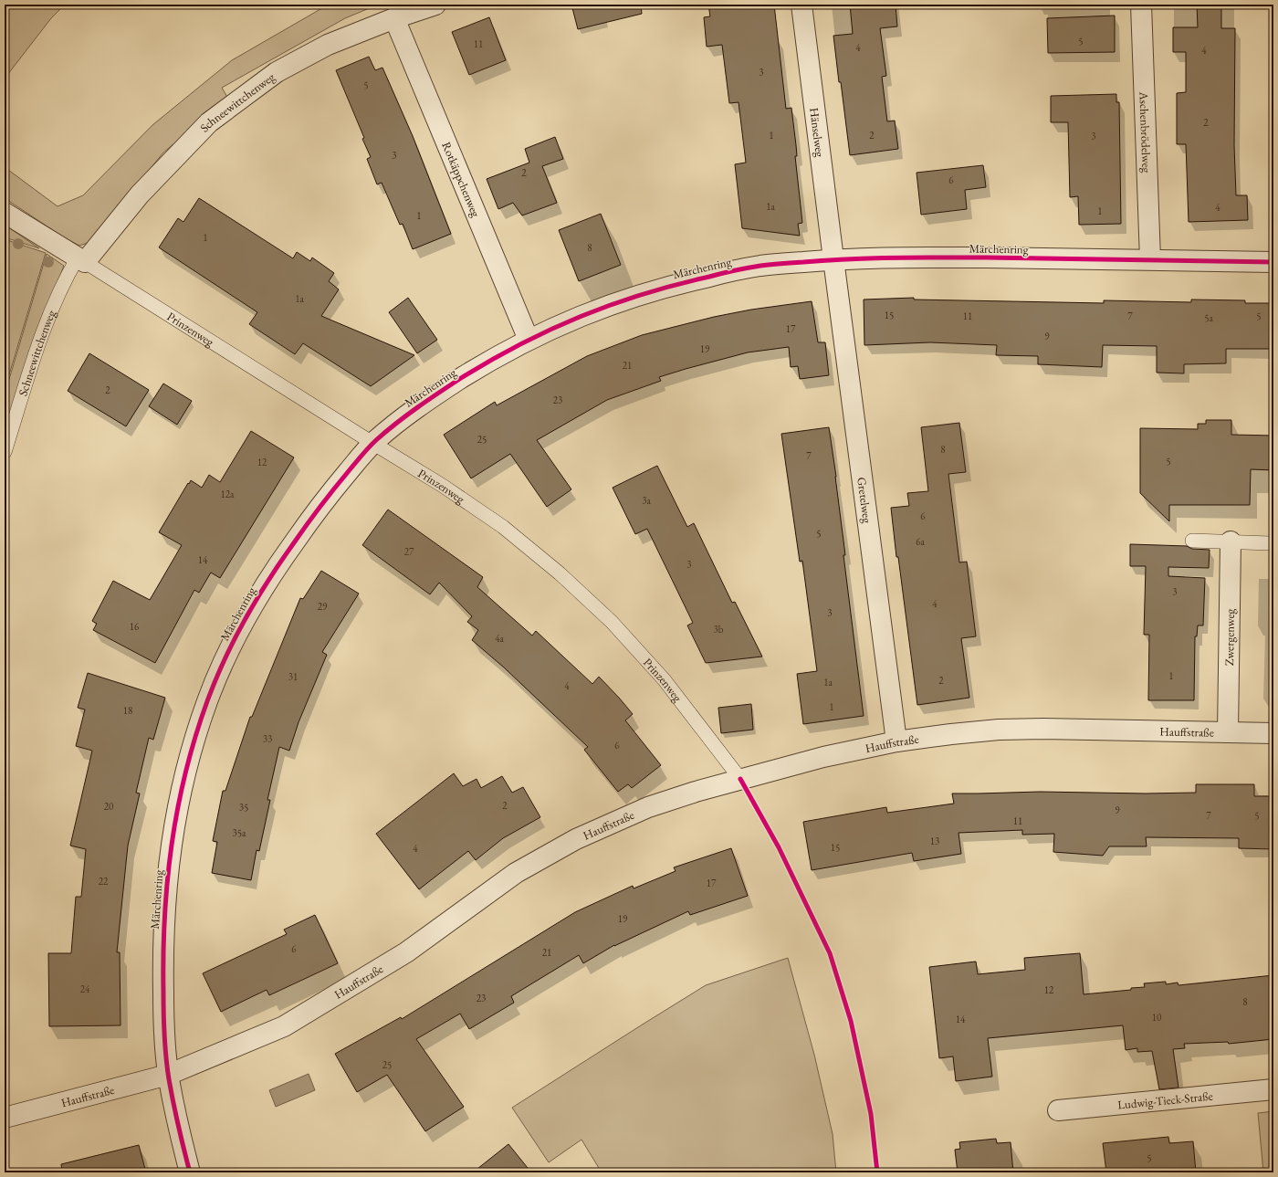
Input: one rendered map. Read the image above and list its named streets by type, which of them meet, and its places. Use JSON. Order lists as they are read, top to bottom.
{
  "streets": {
    "street": [
      "Schneewittchenweg",
      "Hänselweg",
      "Aschenbrödelweg",
      "Rotkäppchenweg",
      "Märchenring",
      "Gretelweg",
      "Zwergenweg",
      "Hauffstraße",
      "Ludwig-Tieck-Straße"
    ],
    "lane": ["Prinzenweg"]
  },
  "crossings": [
    ["Schneewittchenweg", "Rotkäppchenweg"],
    ["Schneewittchenweg", "Prinzenweg"],
    ["Hänselweg", "Märchenring"],
    ["Hänselweg", "Gretelweg"],
    ["Aschenbrödelweg", "Märchenring"],
    ["Rotkäppchenweg", "Märchenring"],
    ["Märchenring", "Prinzenweg"],
    ["Märchenring", "Gretelweg"],
    ["Märchenring", "Hauffstraße"],
    ["Prinzenweg", "Hauffstraße"],
    ["Gretelweg", "Hauffstraße"],
    ["Zwergenweg", "Hauffstraße"]
  ],
  "house_numbers": [
    "5",
    "11",
    "4",
    "4",
    "3",
    "5",
    "2",
    "1",
    "2",
    "3",
    "3",
    "2",
    "6",
    "1a",
    "4",
    "1",
    "1",
    "1",
    "8",
    "1a",
    "15",
    "11",
    "7",
    "5",
    "5a",
    "17",
    "9",
    "19",
    "21",
    "2",
    "23",
    "25",
    "8",
    "7",
    "5",
    "12",
    "12a",
    "3a",
    "6",
    "5",
    "6a",
    "27",
    "14",
    "3",
    "3",
    "4",
    "29",
    "3",
    "16",
    "3b",
    "4a",
    "1",
    "31",
    "2",
    "1a",
    "4",
    "1",
    "18",
    "33",
    "6",
    "2",
    "20",
    "35",
    "9",
    "7",
    "5",
    "11",
    "35a",
    "13",
    "15",
    "4",
    "22",
    "17",
    "19",
    "6",
    "21",
    "24",
    "12",
    "23",
    "8",
    "10",
    "14",
    "25",
    "5"
  ]
}
